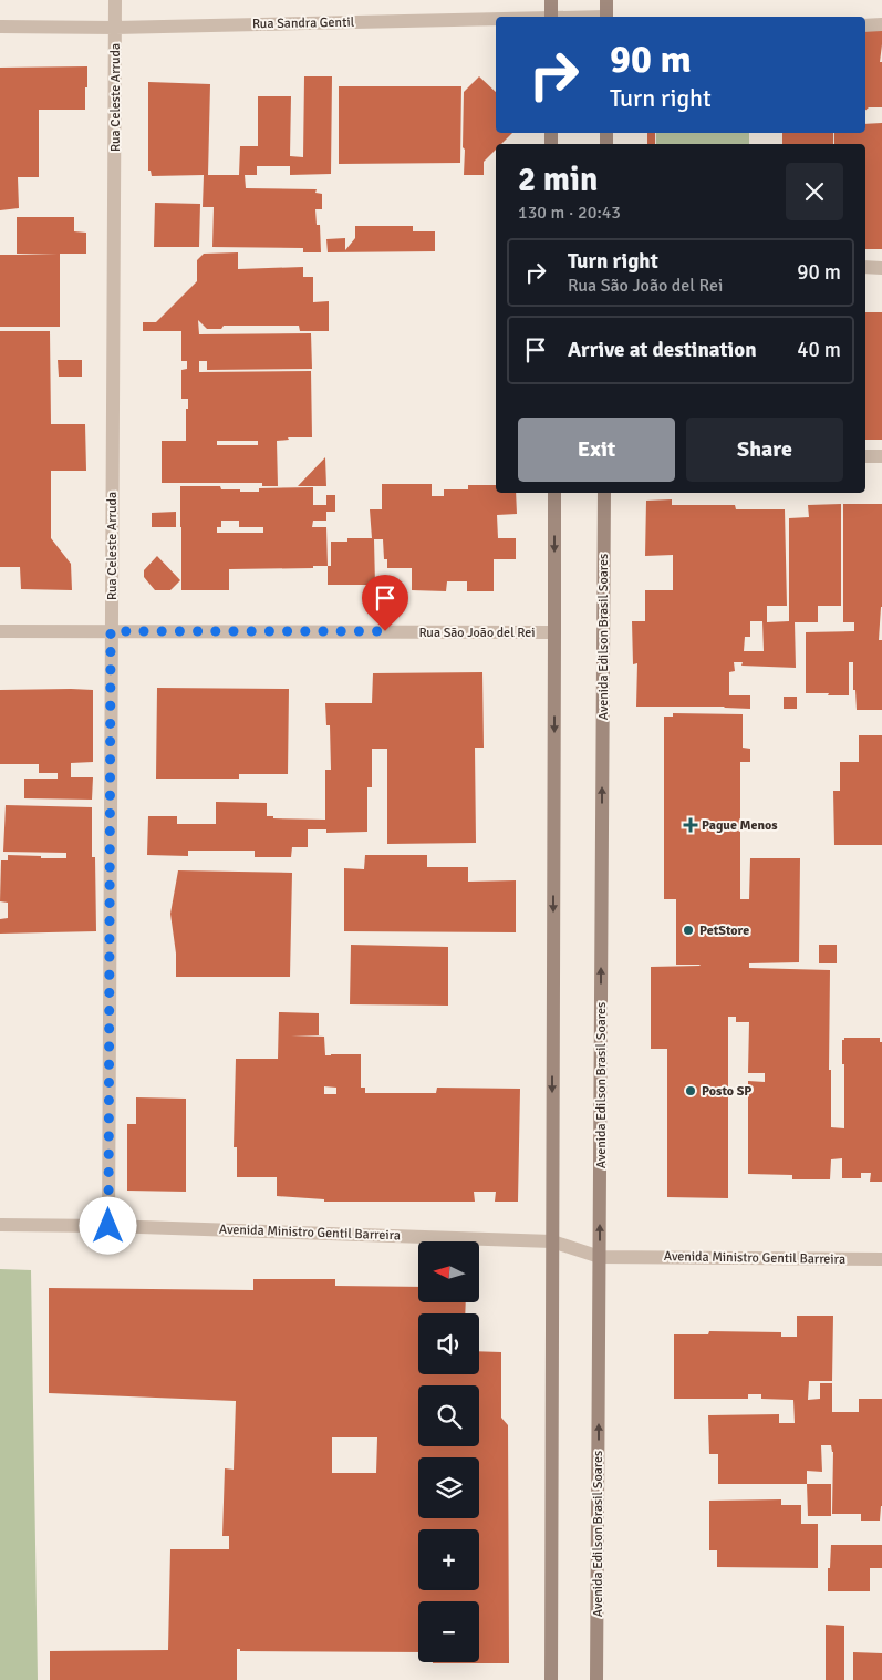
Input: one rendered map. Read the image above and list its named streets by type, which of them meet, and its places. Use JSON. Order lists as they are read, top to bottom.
{
  "streets": {
    "main road": ["Avenida Edilson Brasil Soares"],
    "street": [
      "Rua Sandra Gentil",
      "Rua Celeste Arruda",
      "Rua São João del Rei",
      "Avenida Ministro Gentil Barreira"
    ]
  },
  "crossings": [
    ["Rua Sandra Gentil", "Rua Celeste Arruda"],
    ["Rua Celeste Arruda", "Rua São João del Rei"],
    ["Rua Celeste Arruda", "Avenida Ministro Gentil Barreira"],
    ["Avenida Edilson Brasil Soares", "Avenida Ministro Gentil Barreira"]
  ],
  "places": {
    "health": ["Pague Menos"],
    "other": ["PetStore", "Posto SP"]
  },
  "north": "left",
  "page": {
    "turn": ["90 m", "Turn right"],
    "heading": ["2 min", "130 m · 20:43"],
    "list": [
      {
        "name": "Turn right",
        "note": "Rua São João del Rei",
        "value": "90 m"
      },
      {
        "name": "Arrive at destination",
        "value": "40 m"
      }
    ],
    "buttons": ["Exit", "Share"],
    "map_buttons": ["+", "−"]
  }
}
